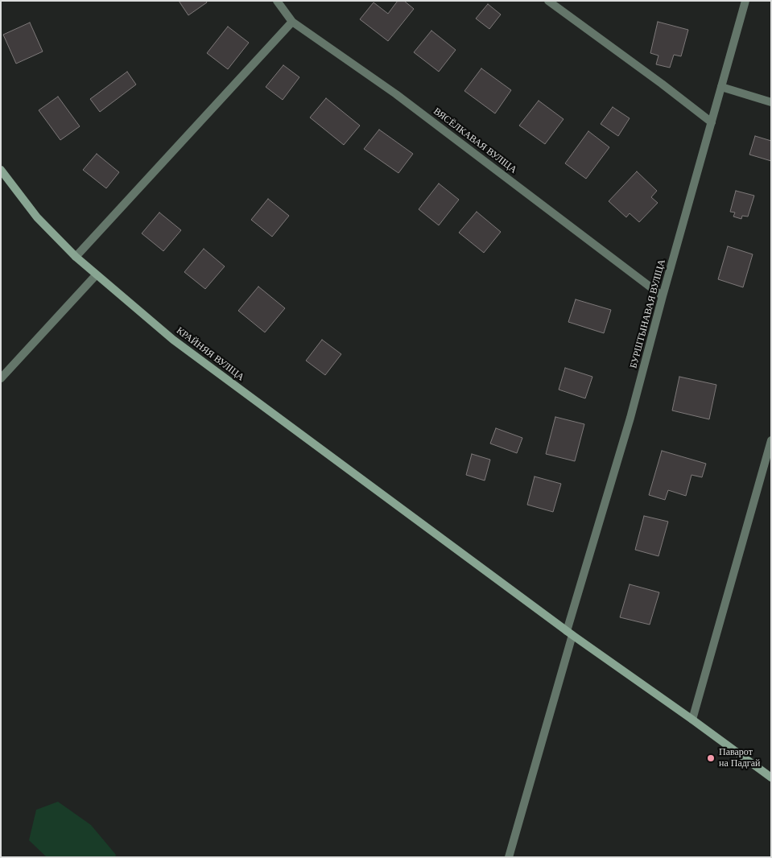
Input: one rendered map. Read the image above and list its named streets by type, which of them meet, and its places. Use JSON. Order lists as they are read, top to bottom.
{
  "streets": {
    "street": ["ВЯСЁЛКАВАЯ ВУЛІЦА", "БУРШТЫНАВАЯ ВУЛІЦА", "КРАЙНЯЯ ВУЛІЦА"]
  },
  "crossings": [
    ["ВЯСЁЛКАВАЯ ВУЛІЦА", "БУРШТЫНАВАЯ ВУЛІЦА"],
    ["БУРШТЫНАВАЯ ВУЛІЦА", "КРАЙНЯЯ ВУЛІЦА"]
  ],
  "places": ["Паварот на Падгай"]
}
